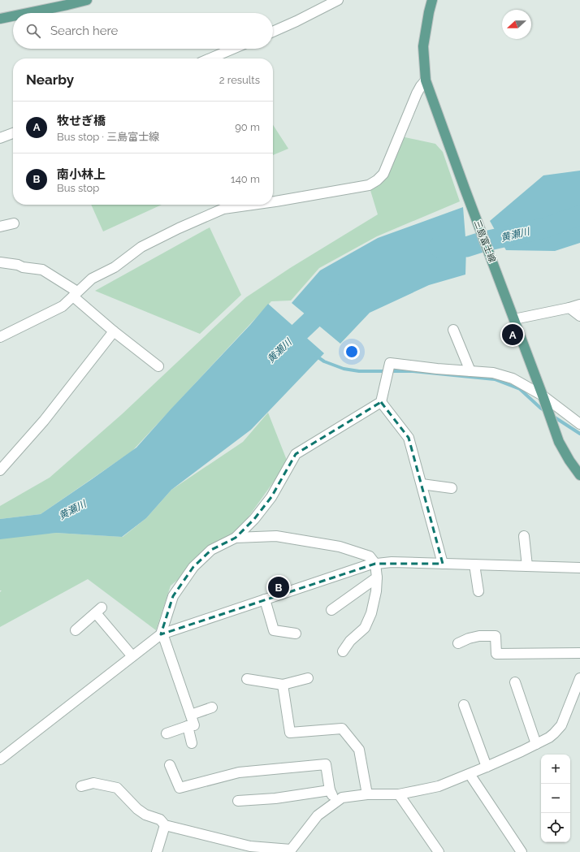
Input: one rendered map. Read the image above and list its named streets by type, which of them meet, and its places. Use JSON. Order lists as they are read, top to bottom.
{
  "streets": {
    "main road": ["三島富士線"]
  },
  "water": ["黄瀬川"],
  "north": "left",
  "page": {
    "search": "Search here",
    "heading": ["Nearby", "2 results"],
    "list": [
      {
        "mark": "A",
        "name": "牧せぎ橋",
        "note": "Bus stop · 三島富士線",
        "value": "90 m"
      },
      {
        "mark": "B",
        "name": "南小林上",
        "note": "Bus stop",
        "value": "140 m"
      }
    ],
    "pins": ["A", "B"],
    "map_buttons": ["+", "−"]
  }
}
